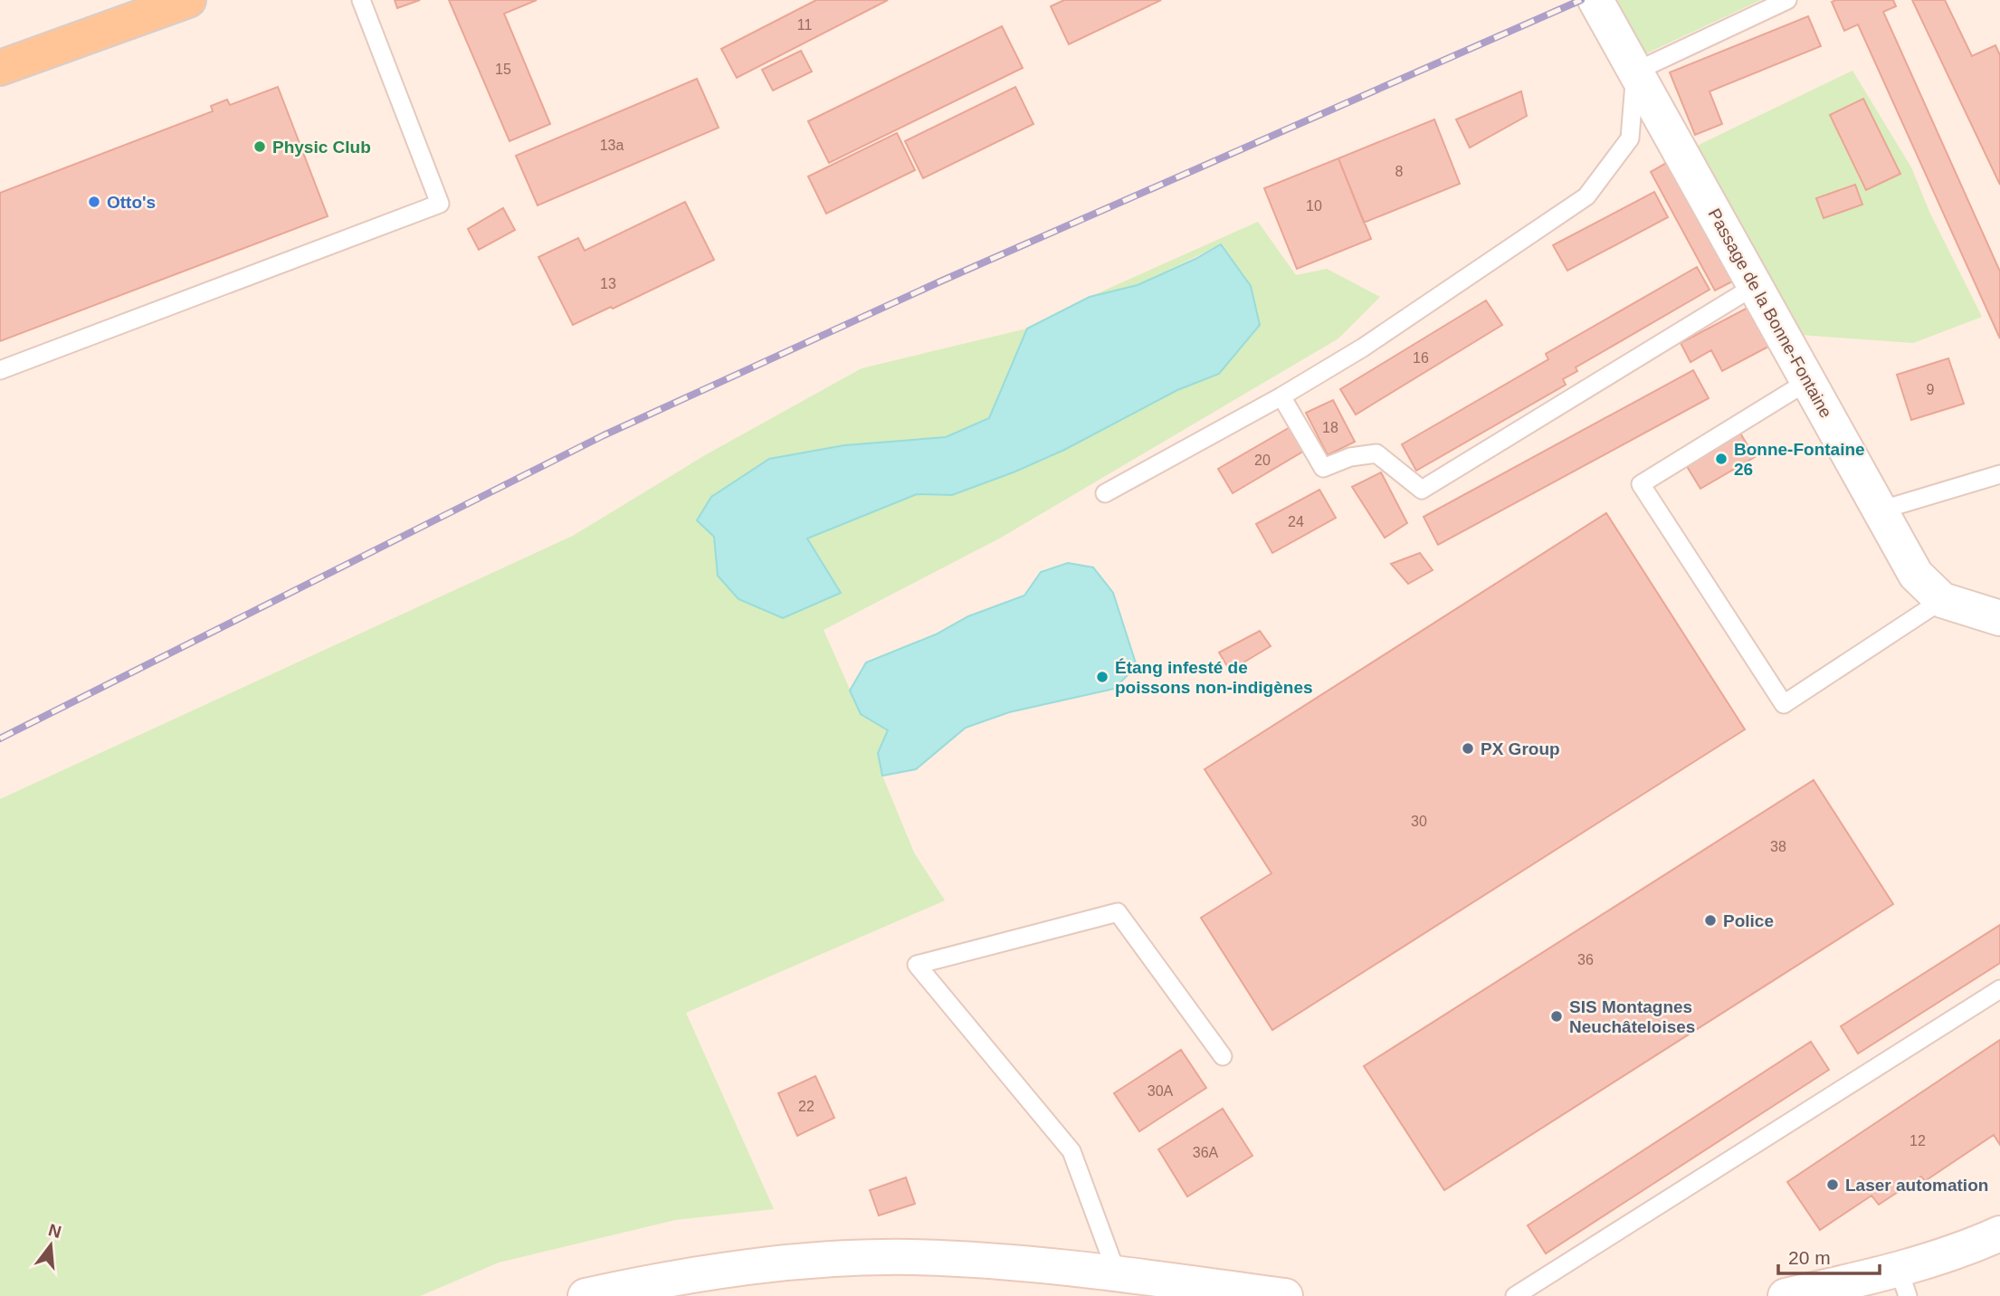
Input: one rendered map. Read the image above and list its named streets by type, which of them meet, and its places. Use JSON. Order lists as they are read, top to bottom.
{
  "streets": {
    "main road": ["Passage de la Bonne-Fontaine"]
  },
  "places": [
    "Physic Club",
    "Otto's",
    "Bonne-Fontaine 26",
    "Étang infesté de poissons non-indigènes",
    "PX Group",
    "Police",
    "SIS Montagnes Neuchâteloises",
    "Laser automation"
  ],
  "house_numbers": [
    "11",
    "15",
    "13a",
    "8",
    "10",
    "13",
    "16",
    "9",
    "18",
    "20",
    "24",
    "30",
    "38",
    "36",
    "30A",
    "22",
    "12",
    "36A"
  ],
  "scale_bar": "20 m",
  "north": "top"
}
